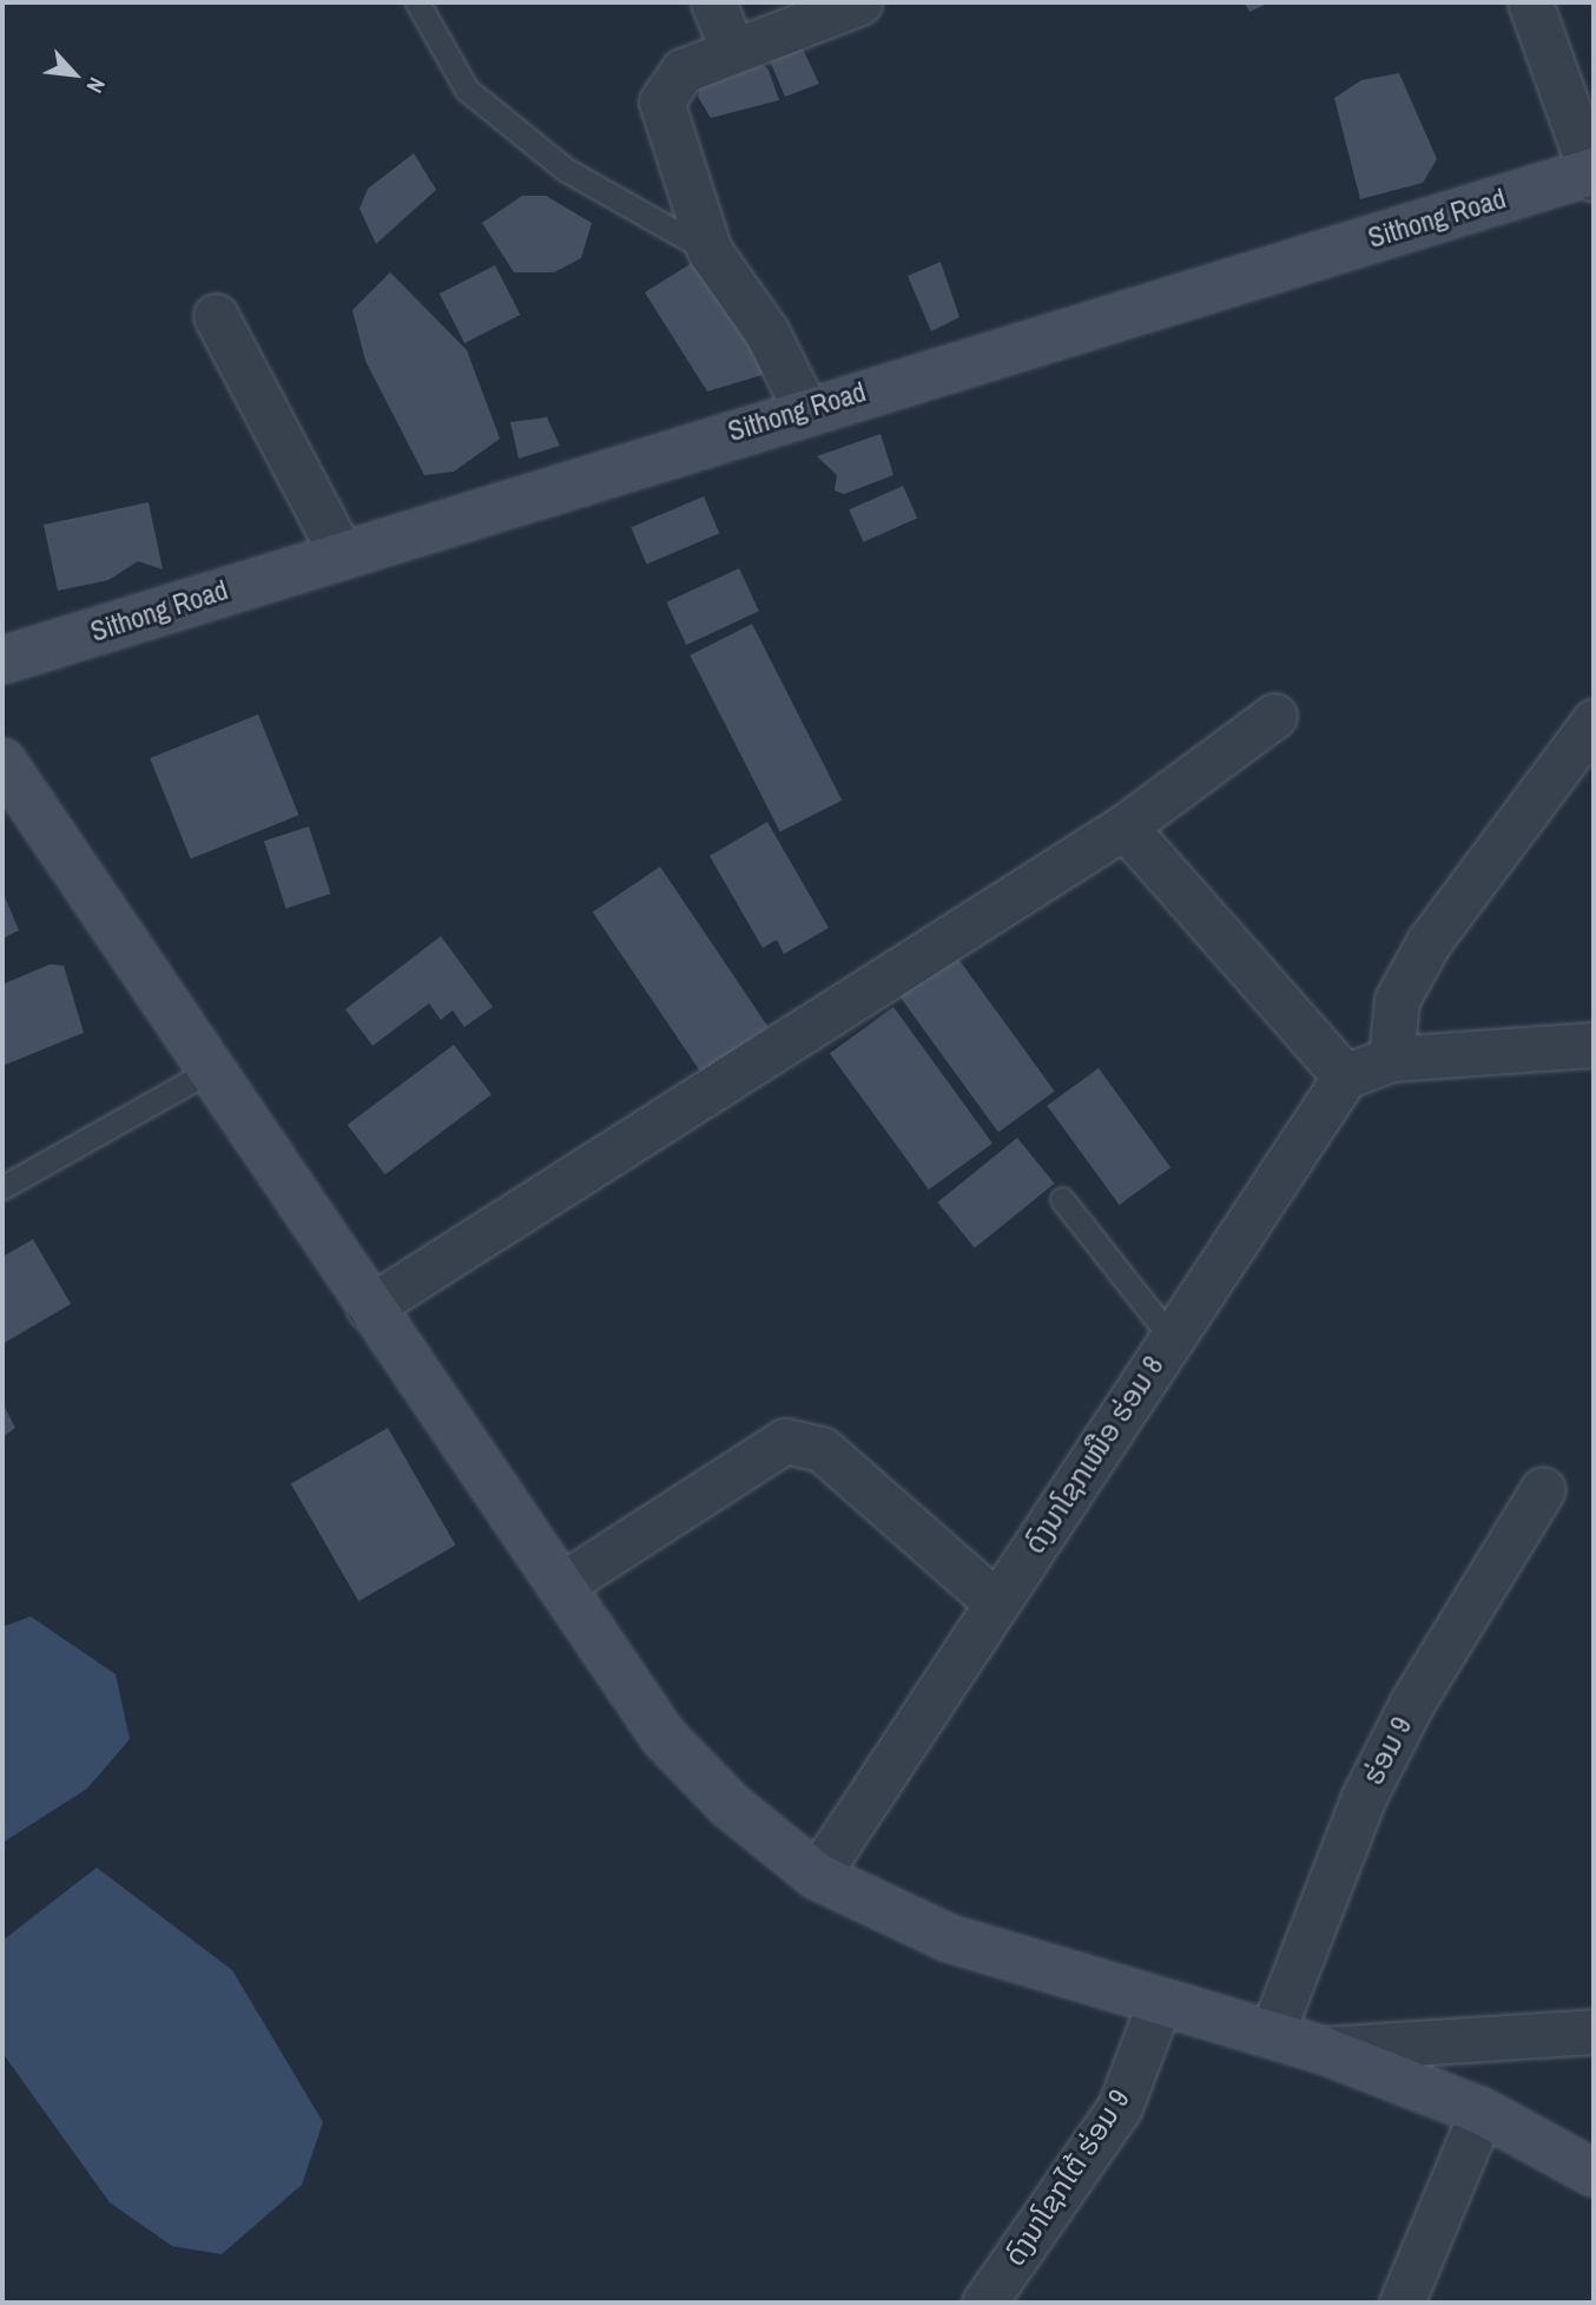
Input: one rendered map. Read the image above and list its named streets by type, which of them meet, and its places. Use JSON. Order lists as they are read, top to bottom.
{
  "streets": {
    "street": [
      "Sithong Road",
      "ດົງນາໂຊກເໜືອ ຮ່ອມ 8",
      "ຮ່ອມ 9",
      "ດົງນາໂຊກໄຕ້ ຮ່ອມ 9"
    ]
  },
  "north": "bottom right"
}
